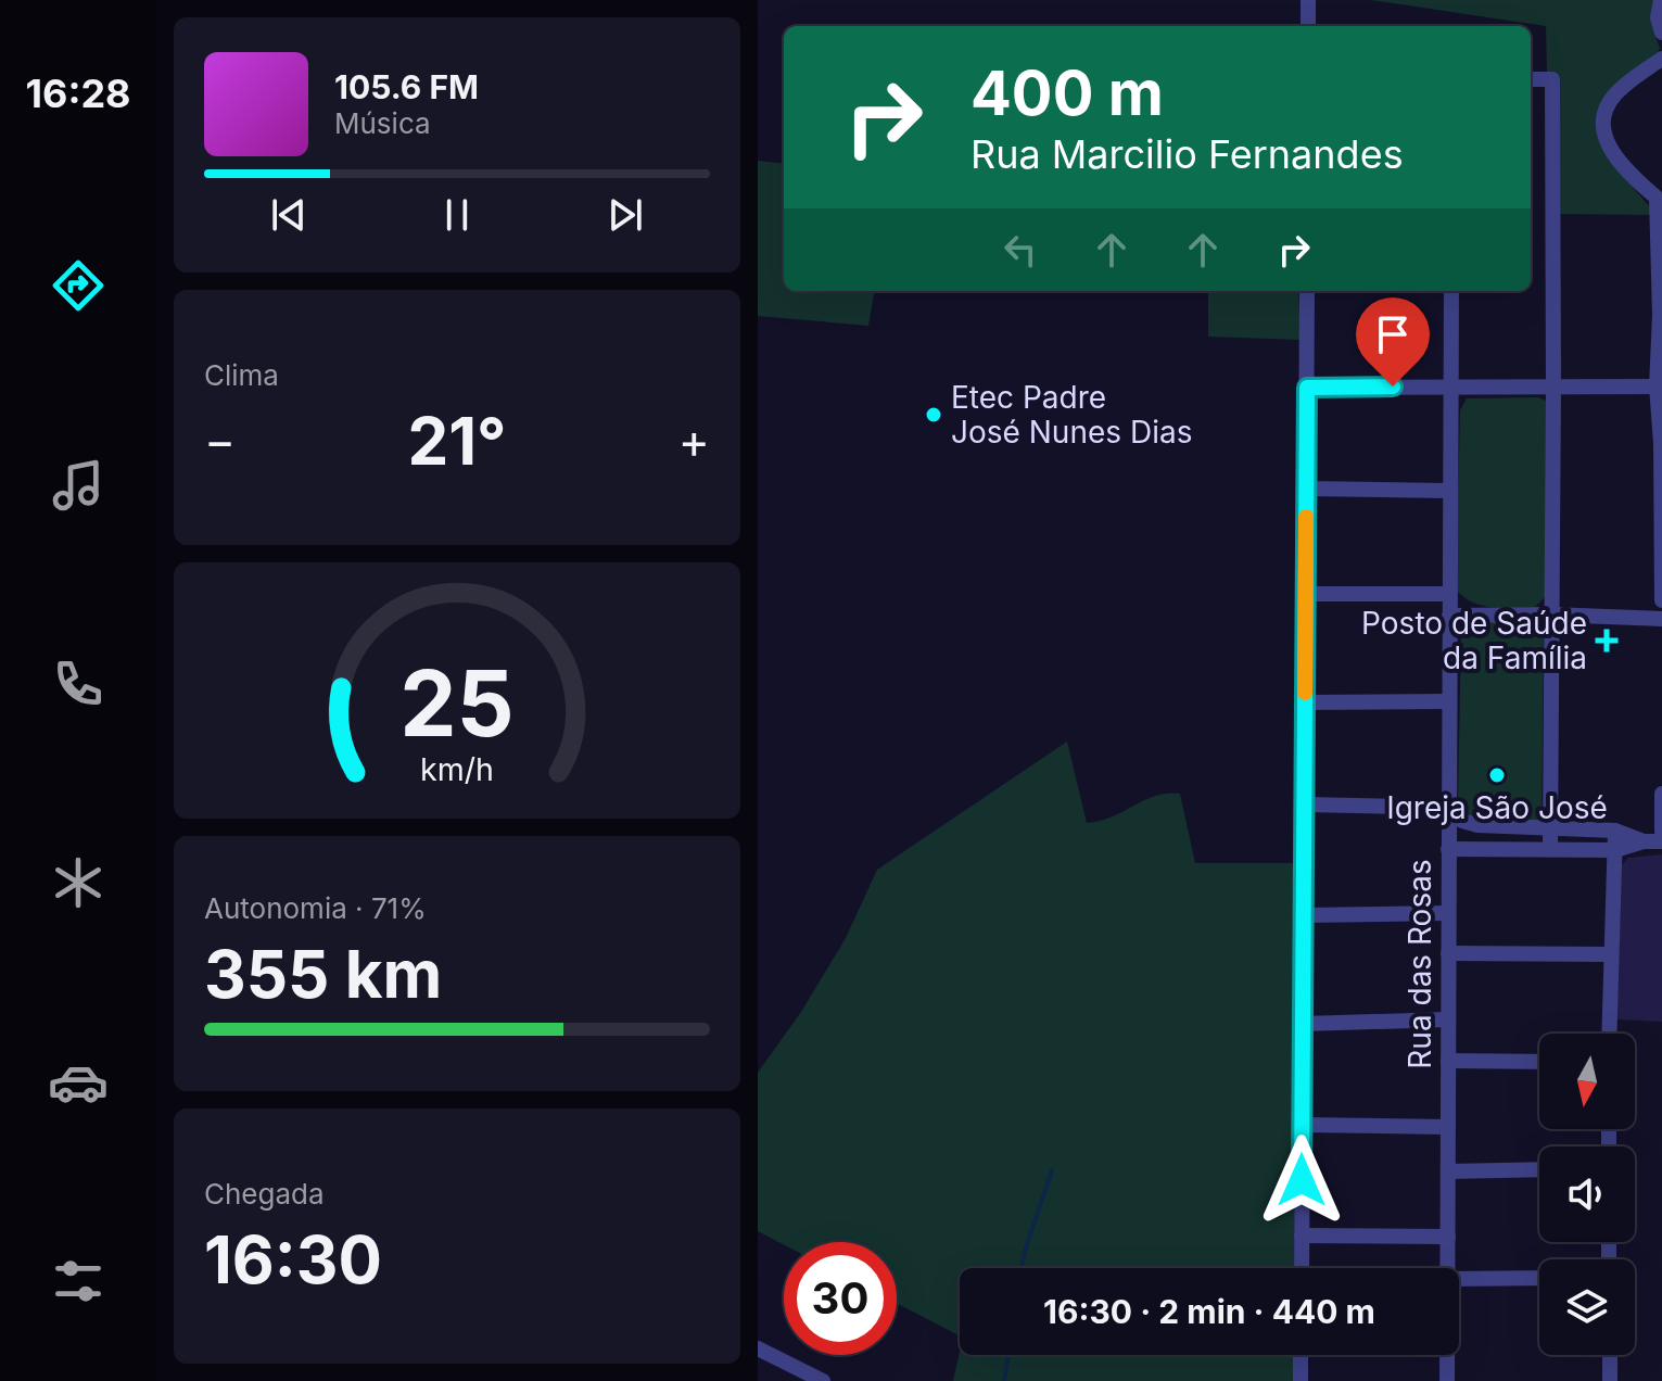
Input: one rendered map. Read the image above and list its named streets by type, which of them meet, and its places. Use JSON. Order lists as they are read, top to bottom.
{
  "streets": {
    "street": ["Rua das Rosas"]
  },
  "places": {
    "other": ["Etec Padre José Nunes Dias", "Igreja São José"],
    "health": ["Posto de Saúde da Família"]
  },
  "north": "bottom",
  "page": {
    "tabs": "16:28",
    "turn": ["400 m", "Rua Marcilio Fernandes"],
    "song": ["105.6 FM", "Música"],
    "tile": [
      "Clima",
      ["Autonomia · 71%", "355 km"],
      ["Chegada", "16:30"]
    ],
    "heat": ["−", "21°", "+"],
    "limit": "30",
    "trip": "16:30 · 2 min · 440 m",
    "gauge": ["25", "km/h"]
  }
}
